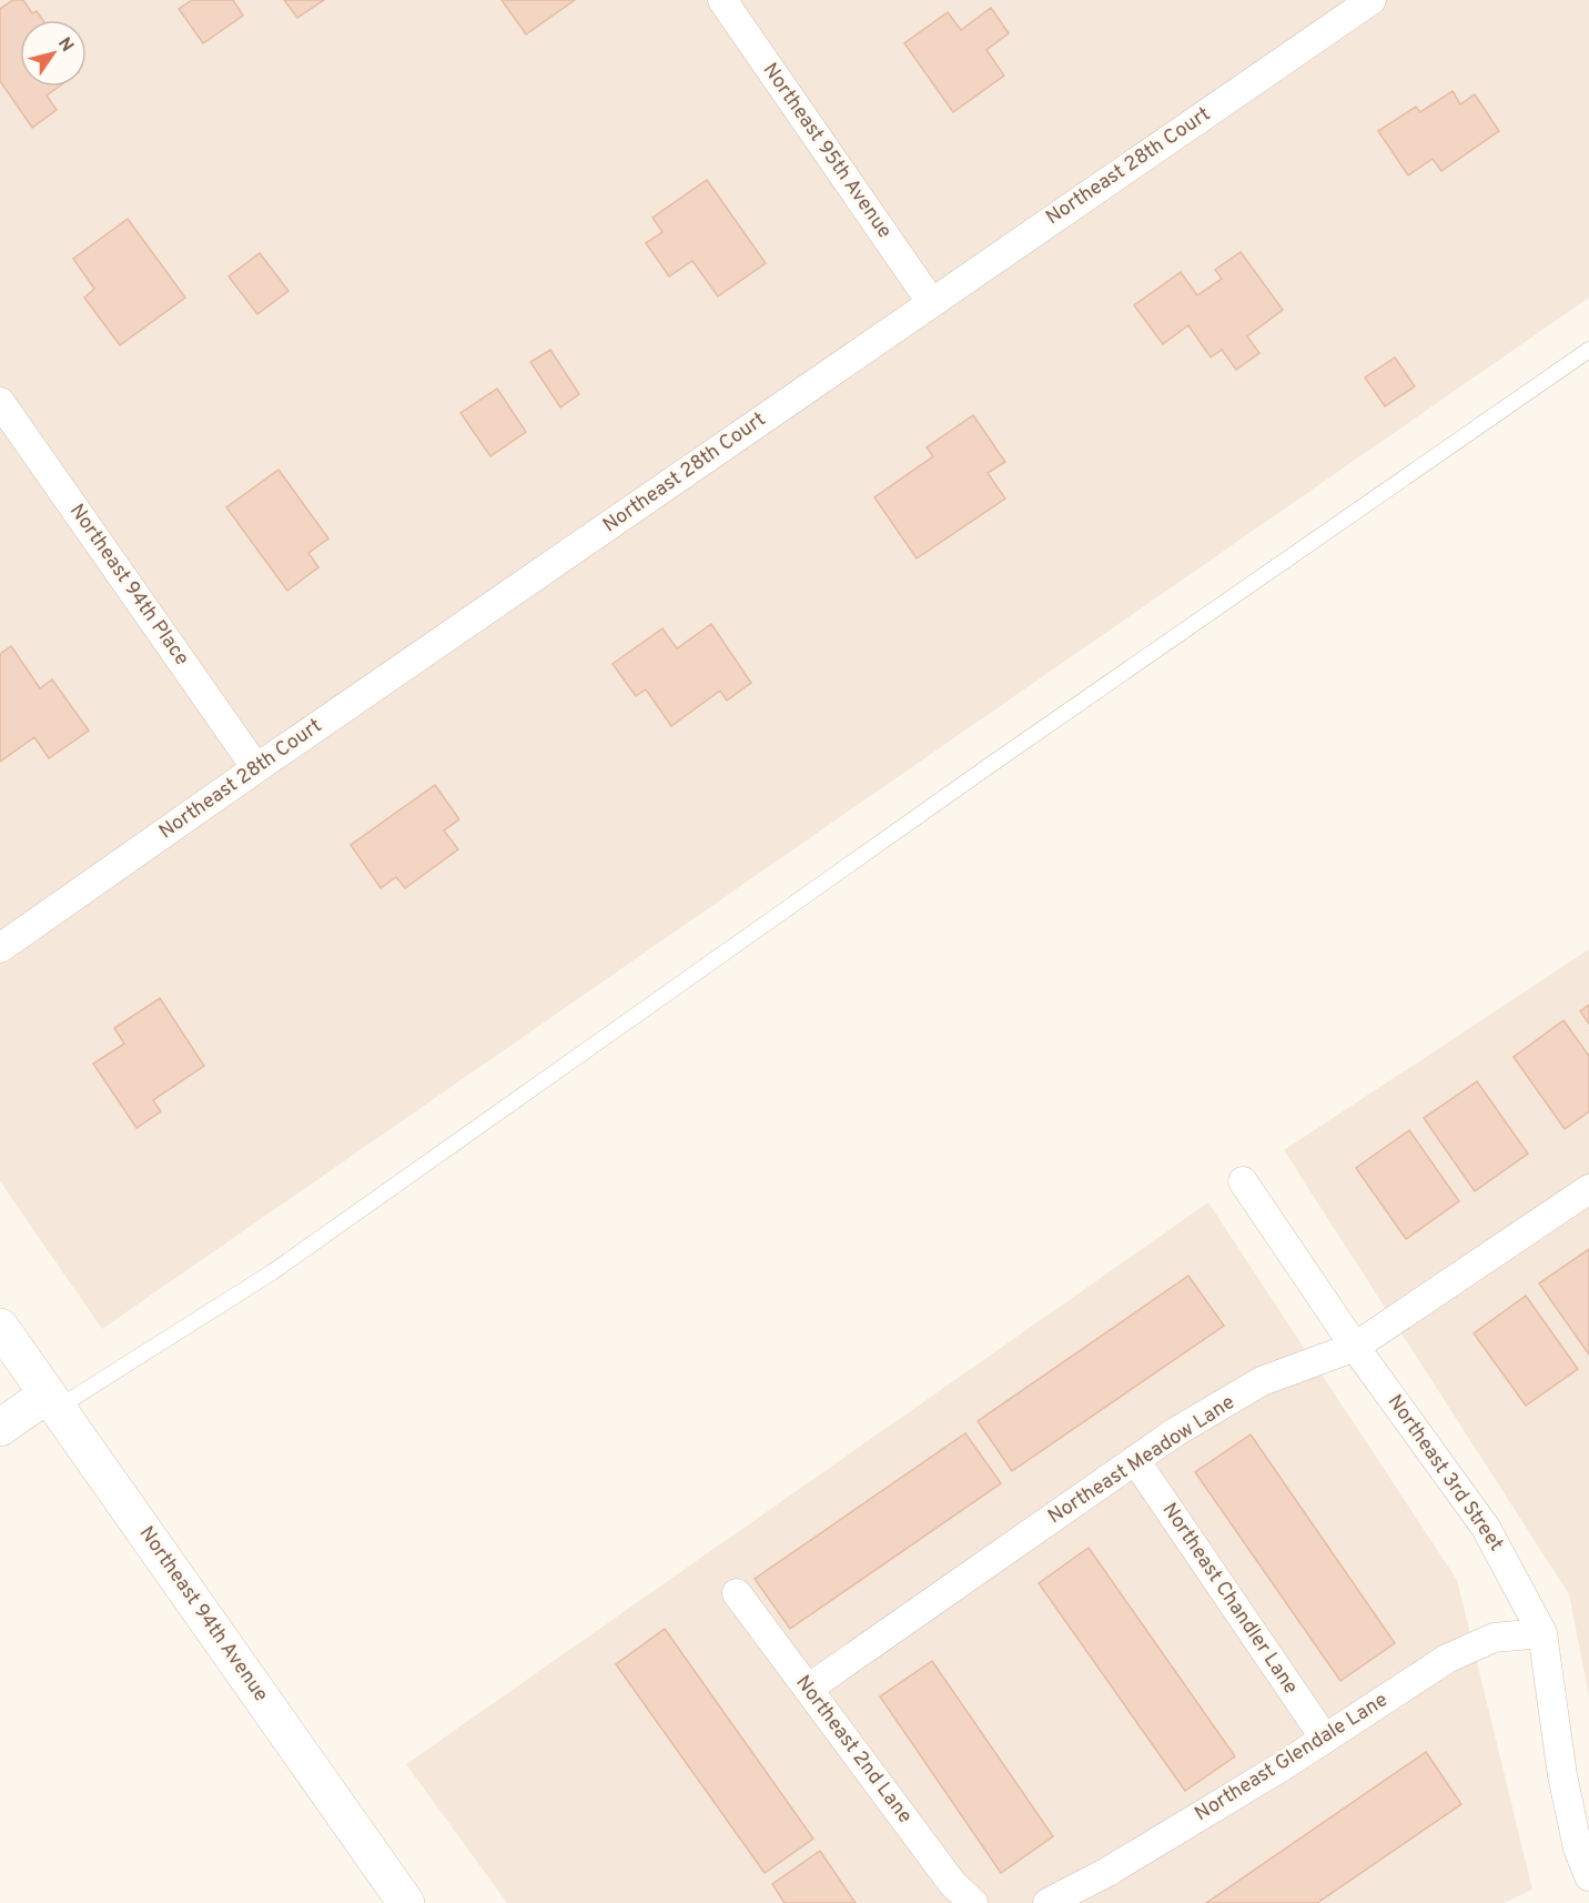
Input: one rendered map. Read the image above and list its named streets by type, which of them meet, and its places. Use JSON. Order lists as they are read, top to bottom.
{
  "streets": {
    "main road": ["Northeast 94th Avenue"],
    "street": [
      "Northeast 95th Avenue",
      "Northeast 28th Court",
      "Northeast 94th Place",
      "Northeast Meadow Lane",
      "Northeast 3rd Street",
      "Northeast Chandler Lane",
      "Northeast 2nd Lane",
      "Northeast Glendale Lane"
    ]
  },
  "crossings": [
    ["Northeast 95th Avenue", "Northeast 28th Court"],
    ["Northeast 28th Court", "Northeast 94th Place"],
    ["Northeast Meadow Lane", "Northeast 3rd Street"],
    ["Northeast Meadow Lane", "Northeast Chandler Lane"],
    ["Northeast Meadow Lane", "Northeast 2nd Lane"],
    ["Northeast 3rd Street", "Northeast Glendale Lane"],
    ["Northeast Chandler Lane", "Northeast Glendale Lane"]
  ],
  "north": "top right"
}
